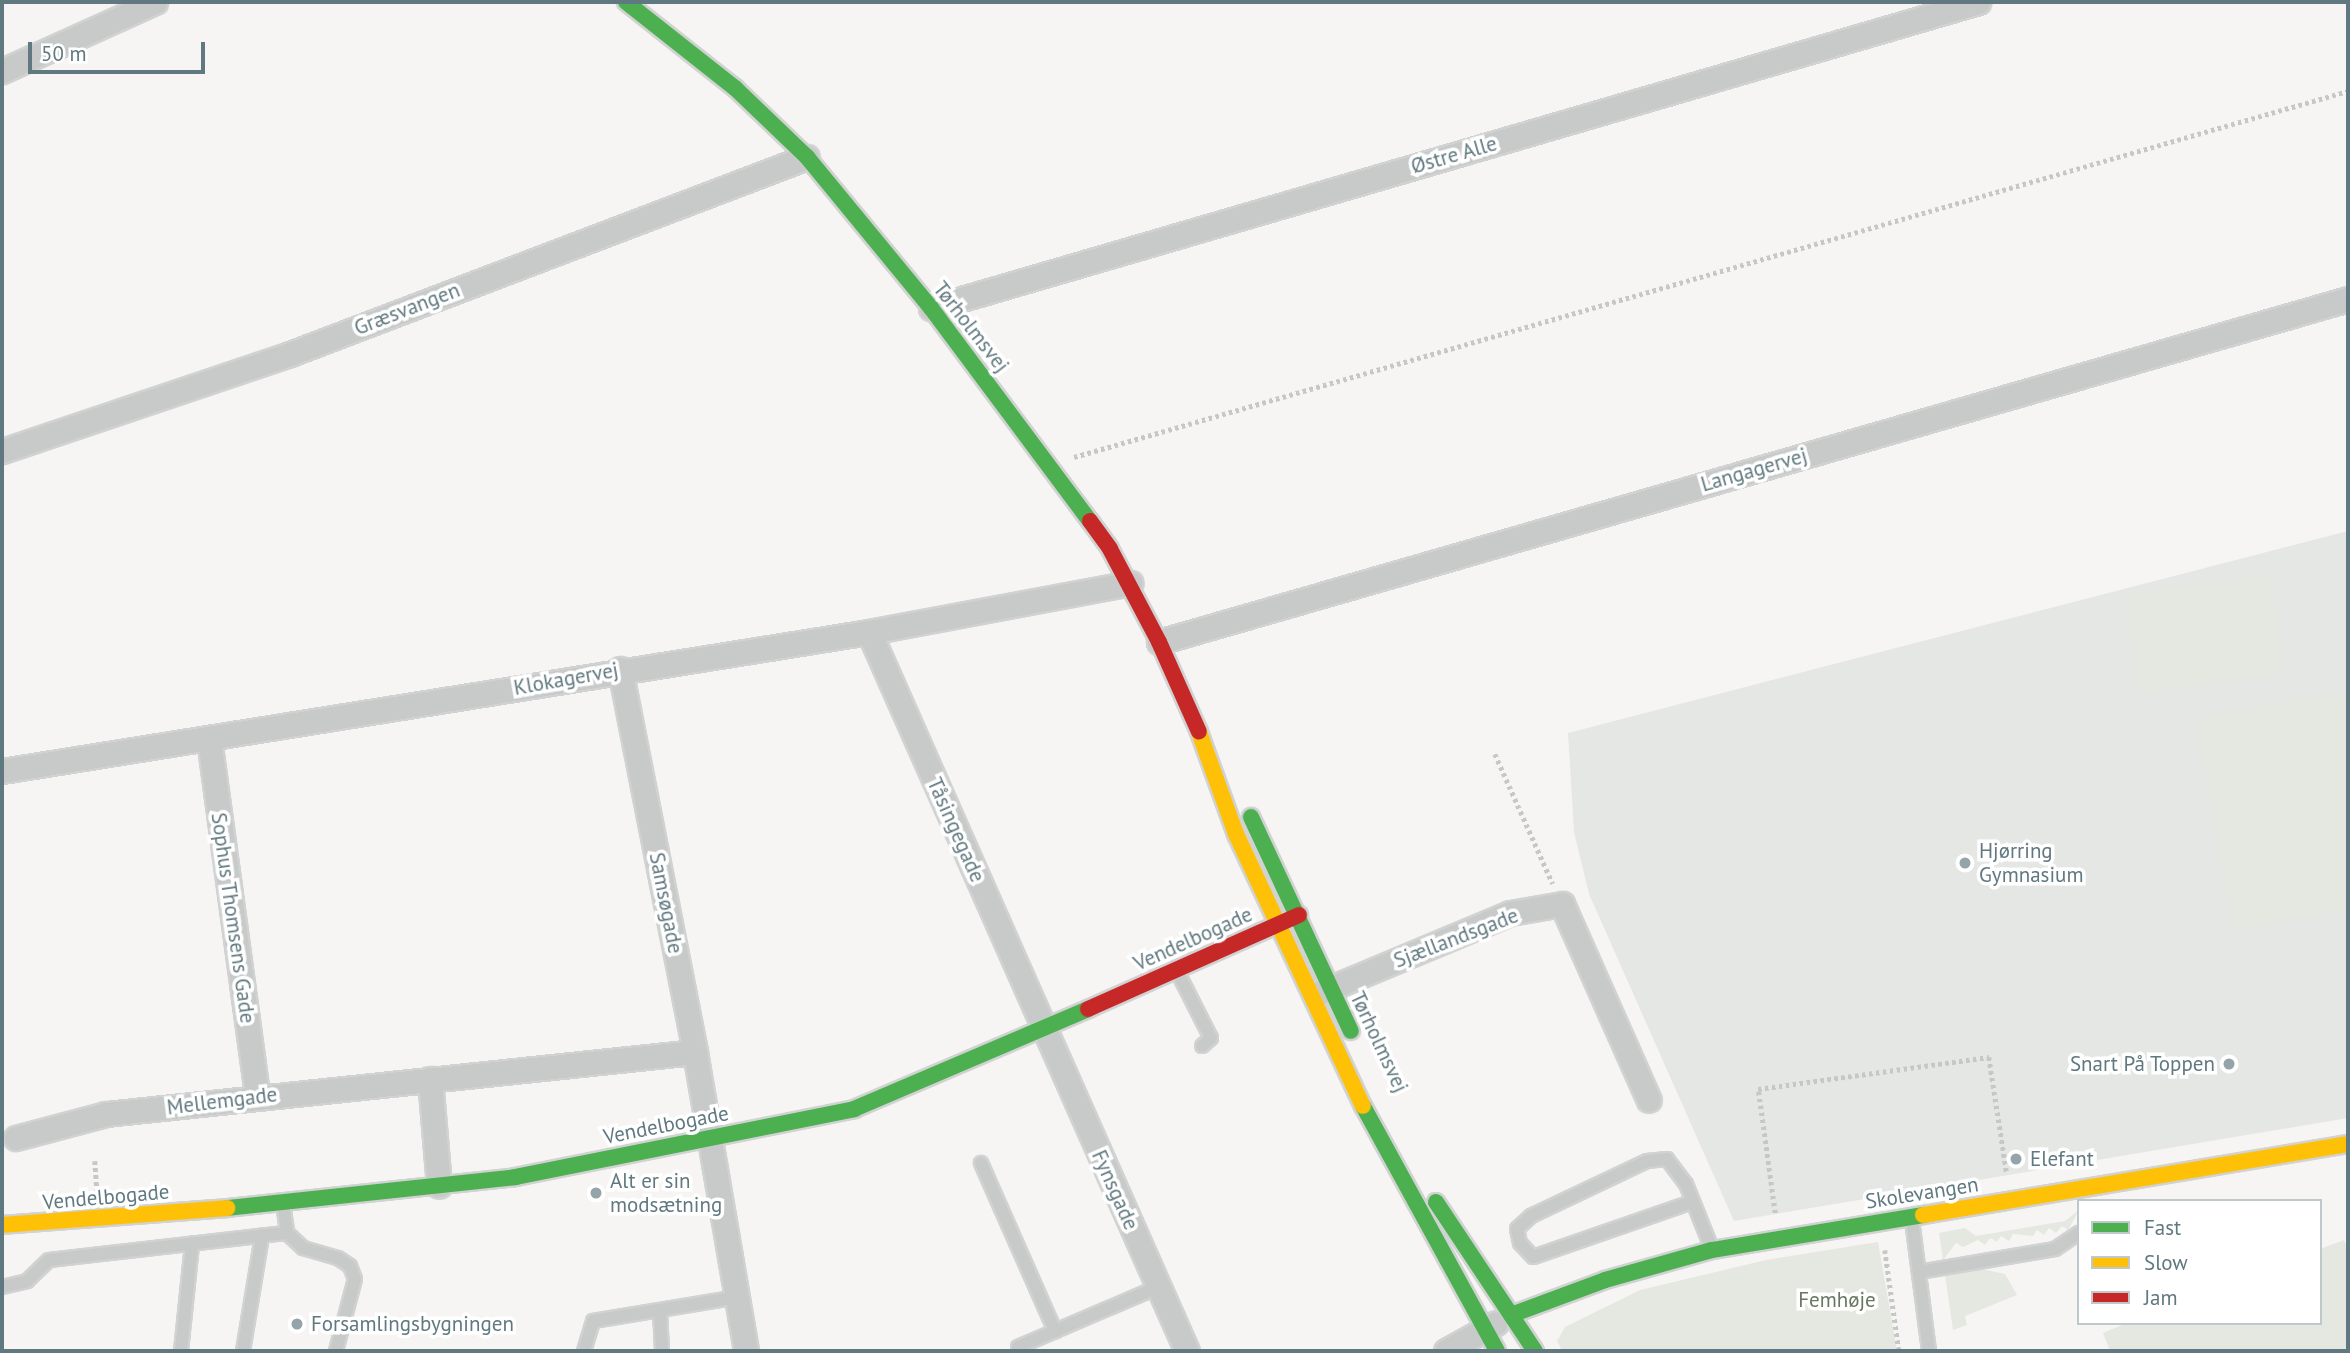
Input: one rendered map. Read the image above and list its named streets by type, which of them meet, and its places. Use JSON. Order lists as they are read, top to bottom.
{
  "streets": {
    "street": [
      "Østre Alle",
      "Græsvangen",
      "Tørholmsvej",
      "Langagervej",
      "Klokagervej",
      "Tåsingegade",
      "Samsøgade",
      "Sophus Thomsens Gade",
      "Sjællandsgade",
      "Vendelbogade",
      "Mellemgade",
      "Fynsgade",
      "Skolevangen"
    ]
  },
  "crossings": [
    ["Østre Alle", "Tørholmsvej"],
    ["Græsvangen", "Tørholmsvej"],
    ["Tørholmsvej", "Langagervej"],
    ["Tørholmsvej", "Klokagervej"],
    ["Tørholmsvej", "Sjællandsgade"],
    ["Tørholmsvej", "Vendelbogade"],
    ["Klokagervej", "Tåsingegade"],
    ["Klokagervej", "Samsøgade"],
    ["Klokagervej", "Sophus Thomsens Gade"],
    ["Tåsingegade", "Vendelbogade"],
    ["Tåsingegade", "Fynsgade"],
    ["Samsøgade", "Vendelbogade"],
    ["Samsøgade", "Mellemgade"],
    ["Sophus Thomsens Gade", "Mellemgade"],
    ["Vendelbogade", "Fynsgade"]
  ],
  "parks": ["Femhøje"],
  "places": [
    "Hjørring Gymnasium",
    "Snart På Toppen",
    "Elefant",
    "Alt er sin modsætning",
    "Forsamlingsbygningen"
  ],
  "legend": ["Fast", "Slow", "Jam"],
  "scale_bar": "50 m"
}
